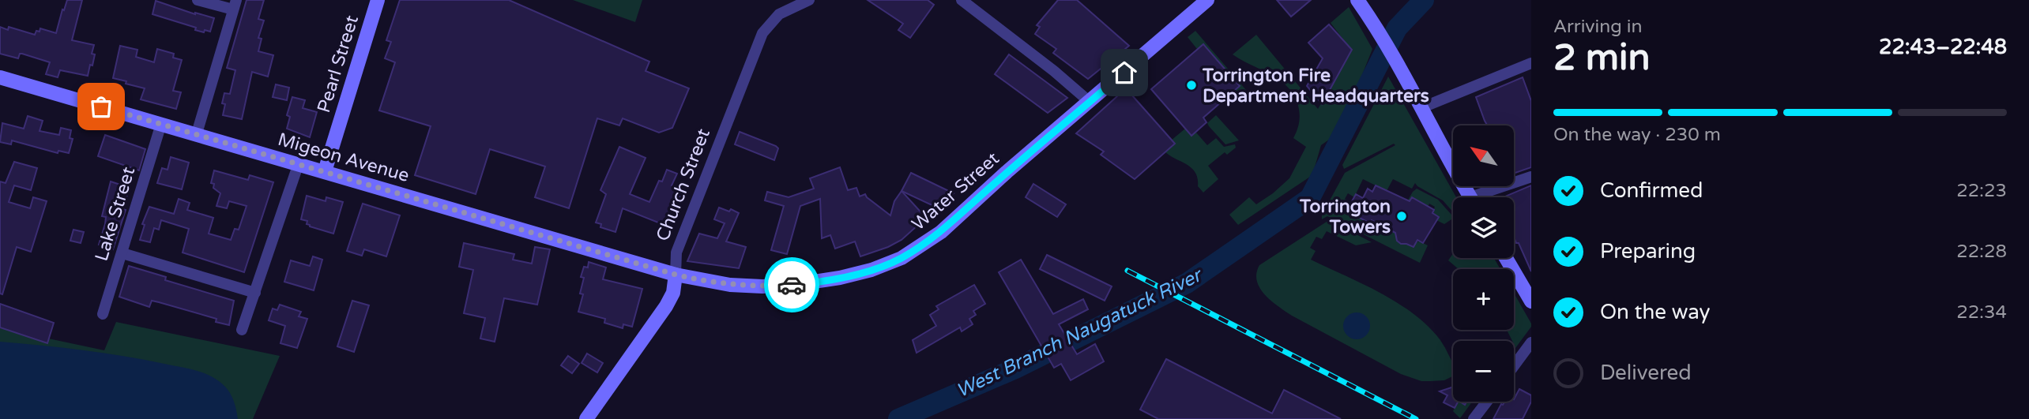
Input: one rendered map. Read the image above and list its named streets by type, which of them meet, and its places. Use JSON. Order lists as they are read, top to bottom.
{
  "streets": {
    "main road": [
      "Pearl Street",
      "Migeon Avenue",
      "Church Street",
      "Water Street"
    ],
    "street": ["Lake Street"]
  },
  "crossings": [
    ["Pearl Street", "Migeon Avenue"],
    ["Migeon Avenue", "Church Street"],
    ["Migeon Avenue", "Water Street"],
    ["Migeon Avenue", "Lake Street"],
    ["Church Street", "Water Street"]
  ],
  "water": ["West Branch Naugatuck River"],
  "places": ["Torrington Fire Department Headquarters", "Torrington Towers"],
  "north": "top left",
  "page": {
    "heading": ["2 min", "Arriving in", "22:43–22:48"],
    "bar": "On the way · 230 m",
    "map_buttons": ["+", "−"],
    "list": [
      ["Confirmed", "22:23"],
      ["Preparing", "22:28"],
      ["On the way", "22:34"],
      "Delivered"
    ]
  }
}
